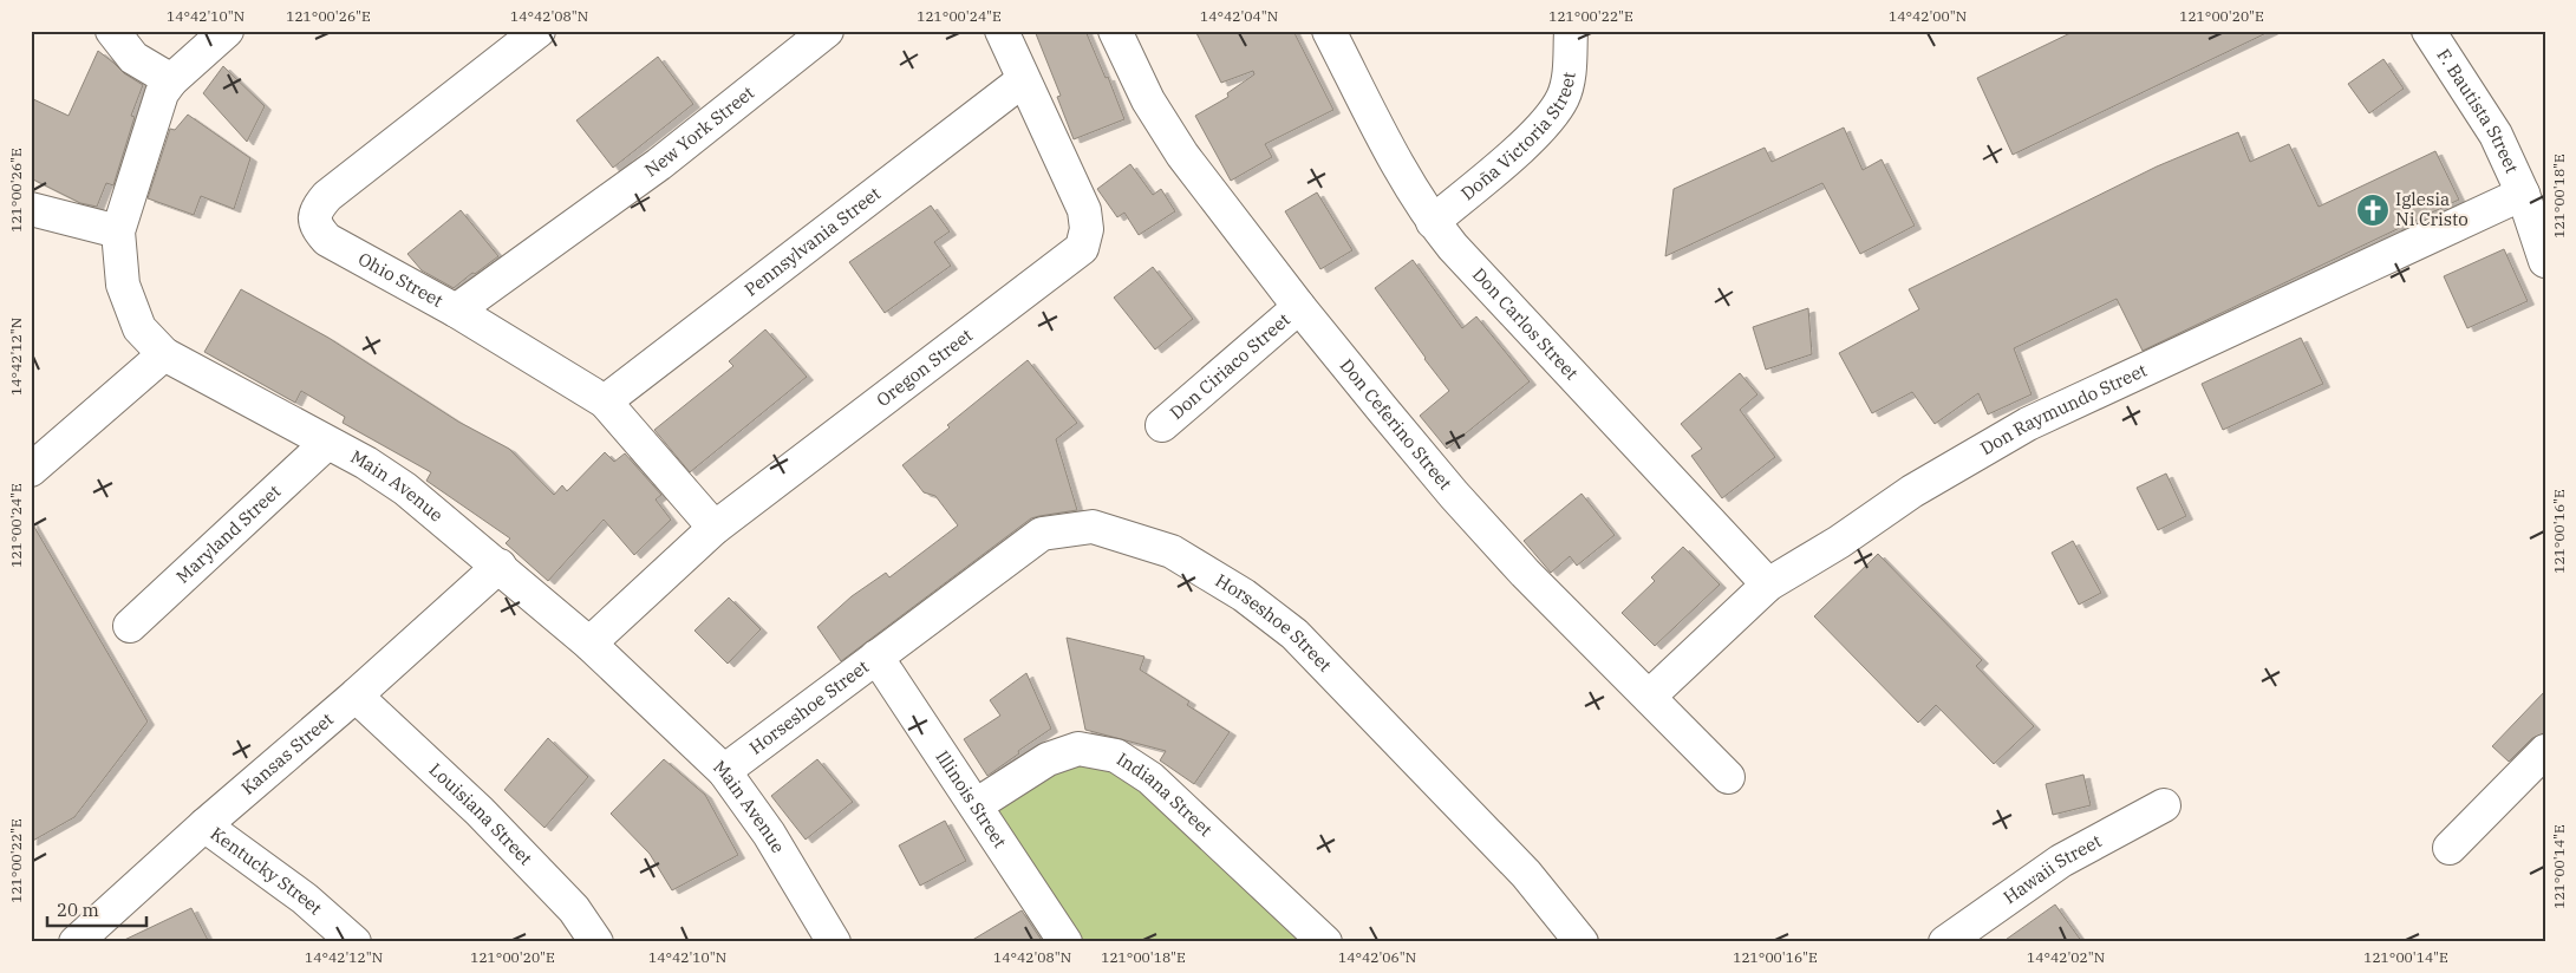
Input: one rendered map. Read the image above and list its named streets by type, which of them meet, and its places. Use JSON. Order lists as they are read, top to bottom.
{
  "streets": {
    "street": [
      "F. Bautista Street",
      "New York Street",
      "Doña Victoria Street",
      "Pennsylvania Street",
      "Ohio Street",
      "Don Carlos Street",
      "Don Ciriaco Street",
      "Oregon Street",
      "Don Raymundo Street",
      "Don Ceferino Street",
      "Main Avenue",
      "Maryland Street",
      "Horseshoe Street",
      "Kansas Street",
      "Indiana Street",
      "Illinois Street",
      "Louisiana Street",
      "Hawaii Street",
      "Kentucky Street"
    ]
  },
  "crossings": [
    ["F. Bautista Street", "Don Raymundo Street"],
    ["New York Street", "Ohio Street"],
    ["Doña Victoria Street", "Don Carlos Street"],
    ["Pennsylvania Street", "Ohio Street"],
    ["Pennsylvania Street", "Oregon Street"],
    ["Ohio Street", "Oregon Street"],
    ["Don Carlos Street", "Don Raymundo Street"],
    ["Don Ciriaco Street", "Don Ceferino Street"],
    ["Oregon Street", "Main Avenue"],
    ["Don Raymundo Street", "Don Ceferino Street"],
    ["Main Avenue", "Maryland Street"],
    ["Main Avenue", "Horseshoe Street"],
    ["Main Avenue", "Kansas Street"],
    ["Horseshoe Street", "Illinois Street"],
    ["Kansas Street", "Louisiana Street"],
    ["Kansas Street", "Kentucky Street"],
    ["Indiana Street", "Illinois Street"]
  ],
  "places": {
    "church": ["Iglesia Ni Cristo"]
  },
  "scale_bar": "20 m",
  "coordinates": [
    "14°42'10\"N",
    "121°00'26\"E",
    "14°42'08\"N",
    "121°00'24\"E",
    "14°42'04\"N",
    "121°00'22\"E",
    "14°42'00\"N",
    "121°00'20\"E",
    "121°00'18\"E",
    "14°42'12\"N",
    "121°00'16\"E",
    "121°00'14\"E",
    "14°42'06\"N",
    "14°42'02\"N"
  ]
}
